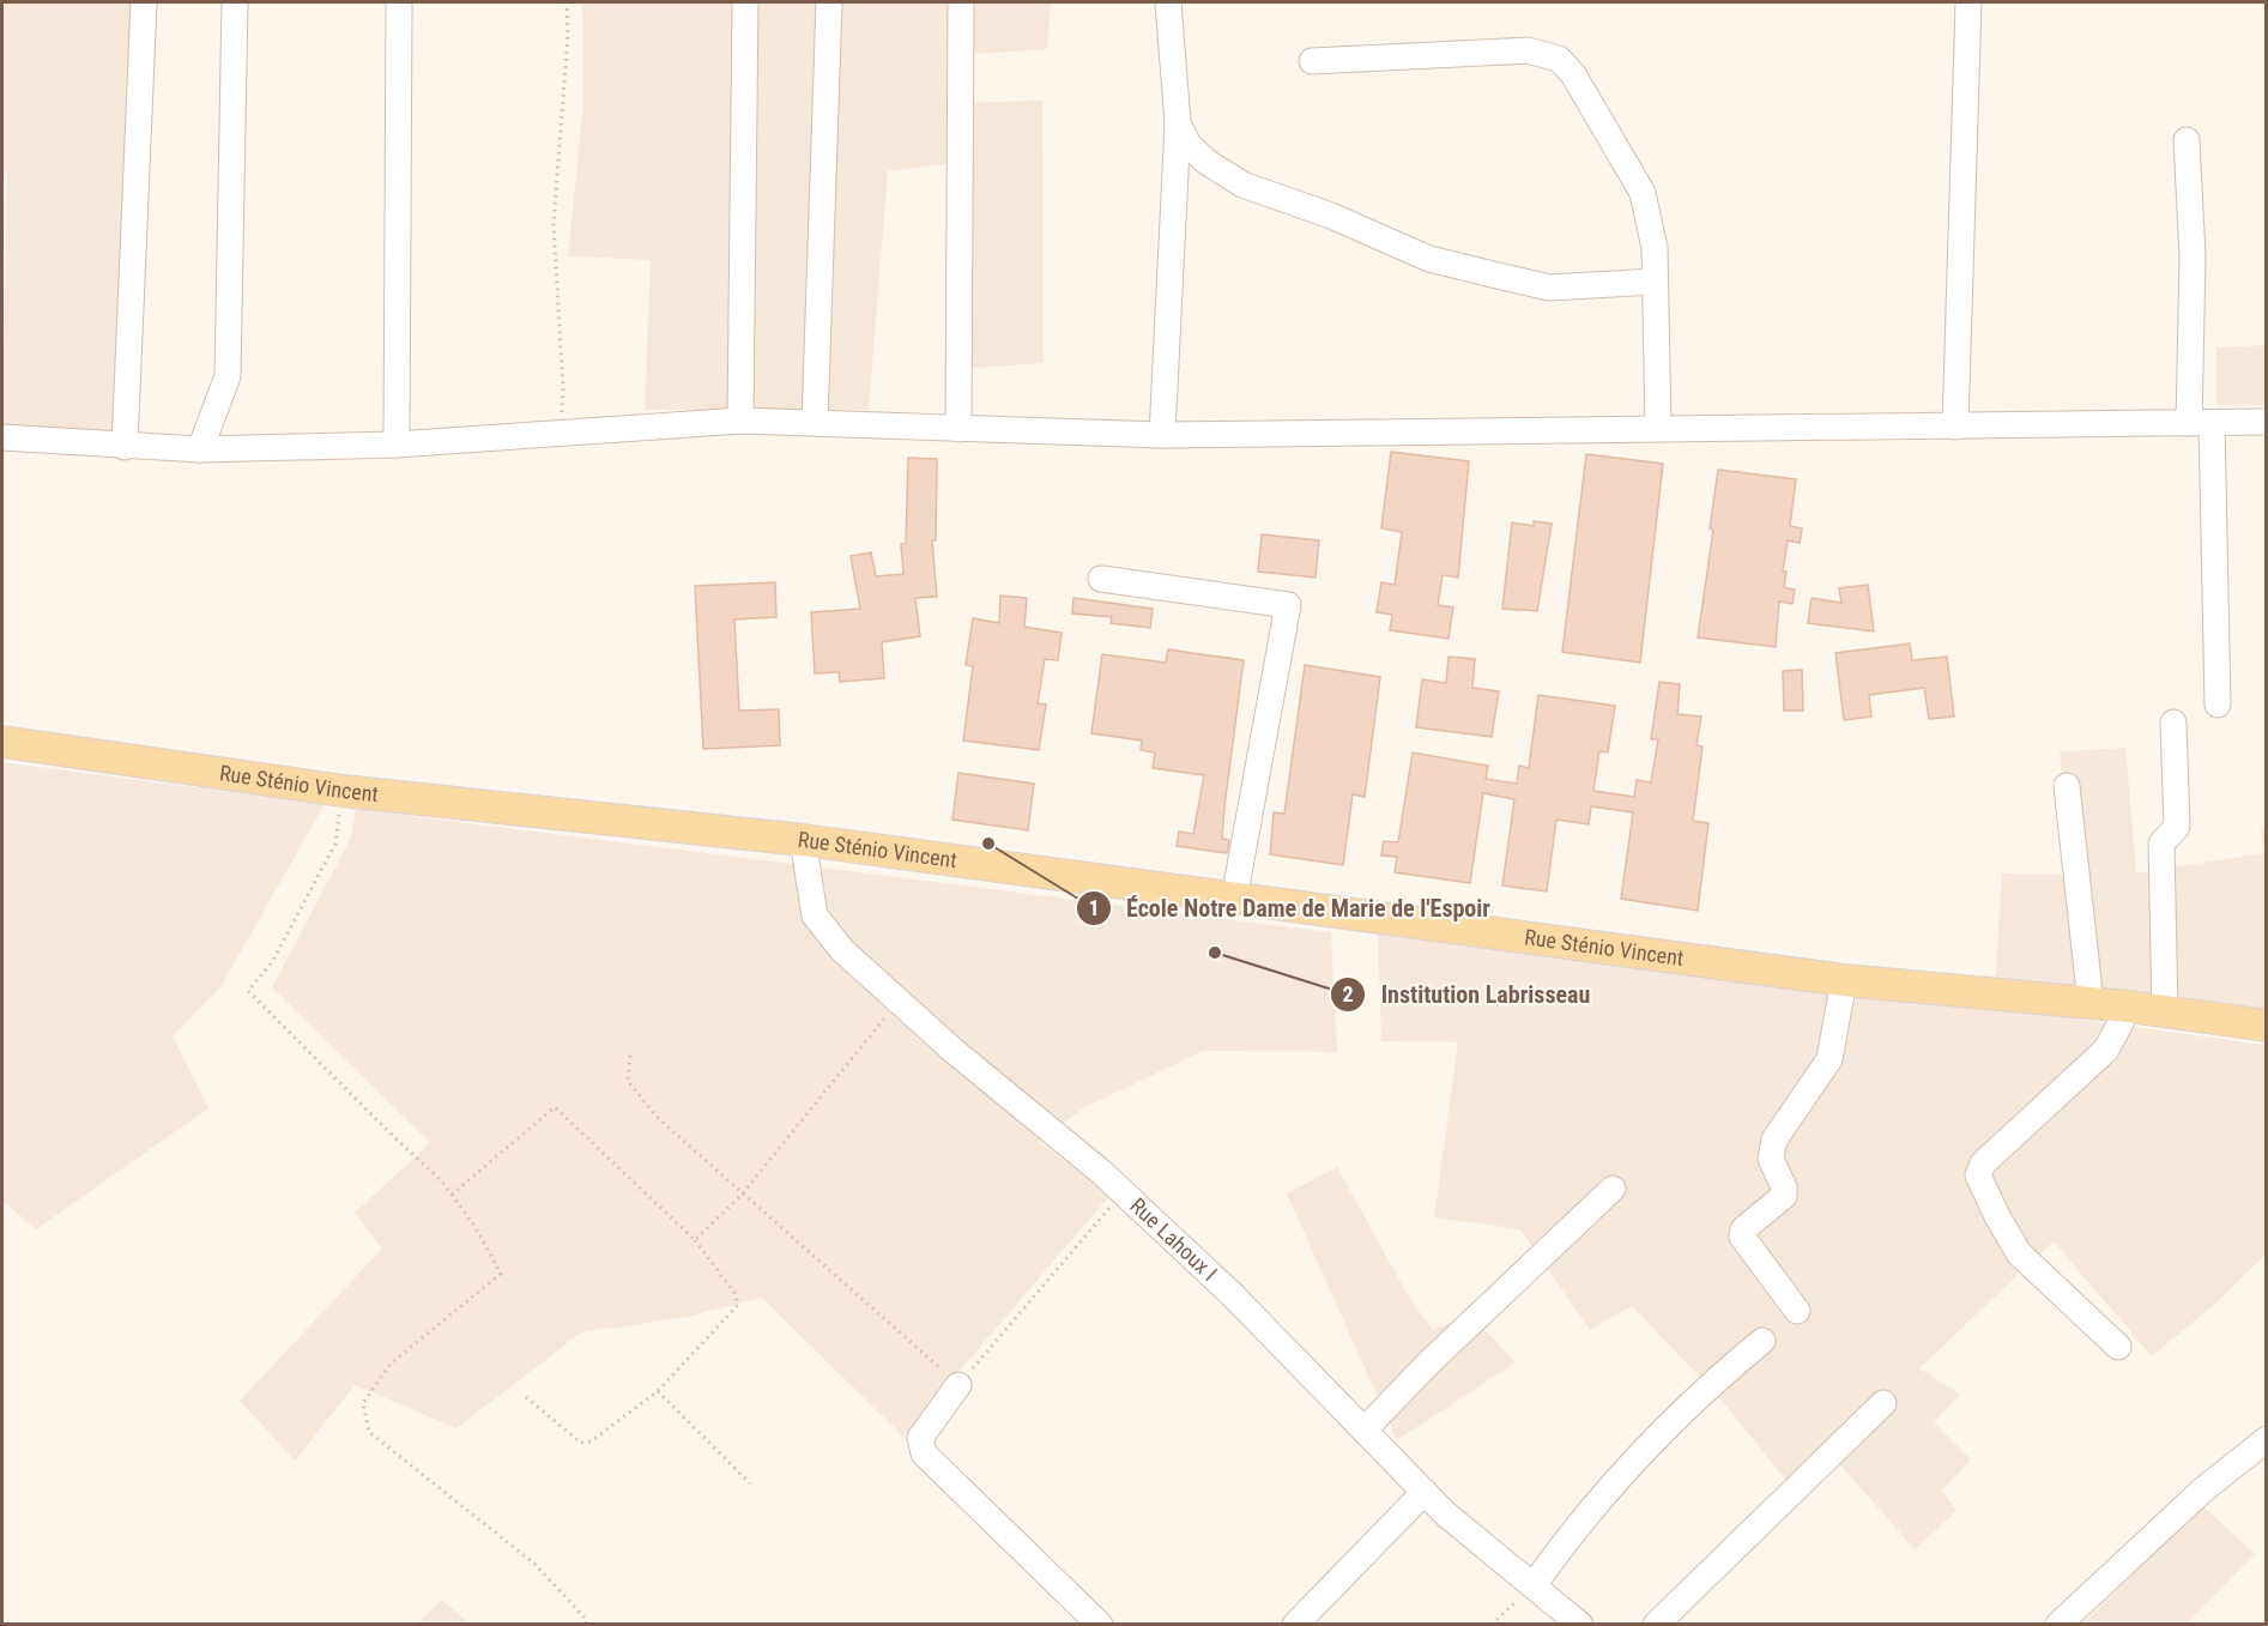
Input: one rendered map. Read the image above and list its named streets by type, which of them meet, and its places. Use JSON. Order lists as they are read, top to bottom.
{
  "streets": {
    "main road": ["Rue Sténio Vincent"],
    "street": ["Rue Lahoux I"]
  },
  "crossings": [
    ["Rue Sténio Vincent", "Rue Lahoux I"]
  ],
  "places": ["École Notre Dame de Marie de l'Espoir", "Institution Labrisseau"]
}
